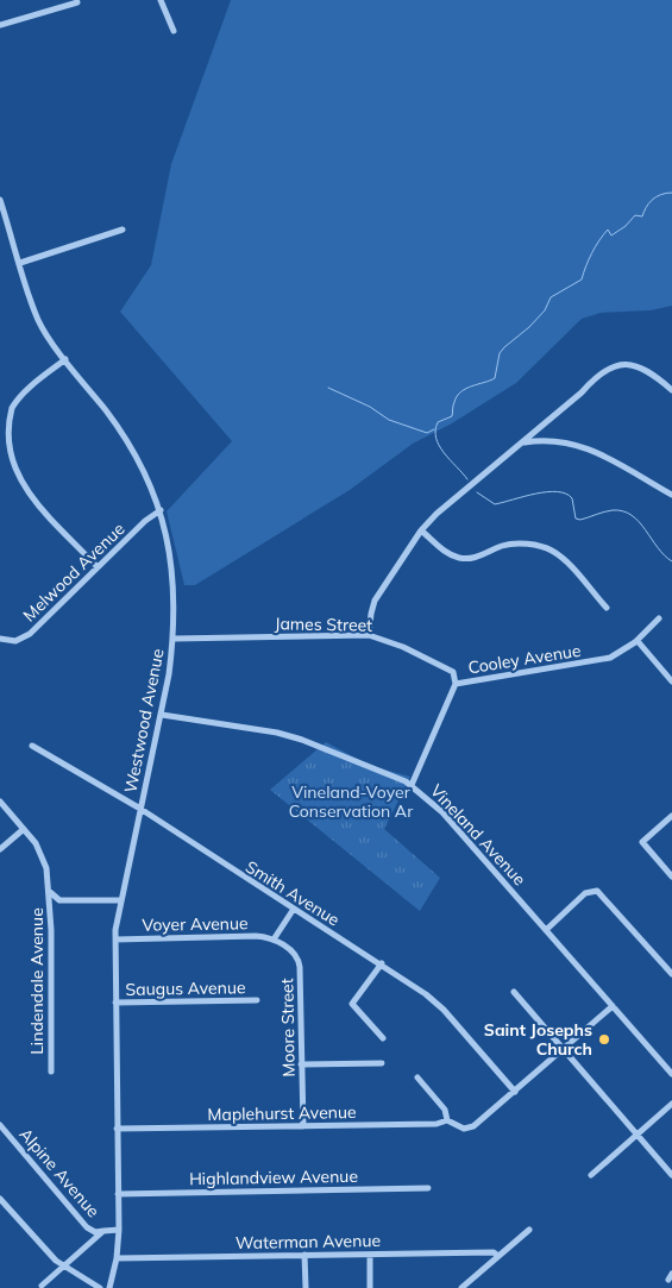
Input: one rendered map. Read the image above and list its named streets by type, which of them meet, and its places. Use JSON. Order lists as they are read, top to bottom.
{
  "streets": {
    "street": [
      "Melwood Avenue",
      "James Street",
      "Cooley Avenue",
      "Westwood Avenue",
      "Vineland Avenue",
      "Smith Avenue",
      "Voyer Avenue",
      "Lindendale Avenue",
      "Saugus Avenue",
      "Moore Street",
      "Maplehurst Avenue",
      "Alpine Avenue",
      "Highlandview Avenue",
      "Waterman Avenue"
    ]
  },
  "crossings": [
    ["Melwood Avenue", "Westwood Avenue"],
    ["James Street", "Cooley Avenue"],
    ["James Street", "Westwood Avenue"],
    ["Cooley Avenue", "Vineland Avenue"],
    ["Westwood Avenue", "Vineland Avenue"],
    ["Westwood Avenue", "Smith Avenue"],
    ["Westwood Avenue", "Voyer Avenue"],
    ["Westwood Avenue", "Saugus Avenue"],
    ["Westwood Avenue", "Maplehurst Avenue"],
    ["Westwood Avenue", "Highlandview Avenue"],
    ["Westwood Avenue", "Waterman Avenue"],
    ["Smith Avenue", "Maplehurst Avenue"],
    ["Voyer Avenue", "Moore Street"],
    ["Moore Street", "Maplehurst Avenue"]
  ],
  "parks": ["Vineland-Voyer Conservation Ar"],
  "places": ["Saint Josephs Church"]
}
